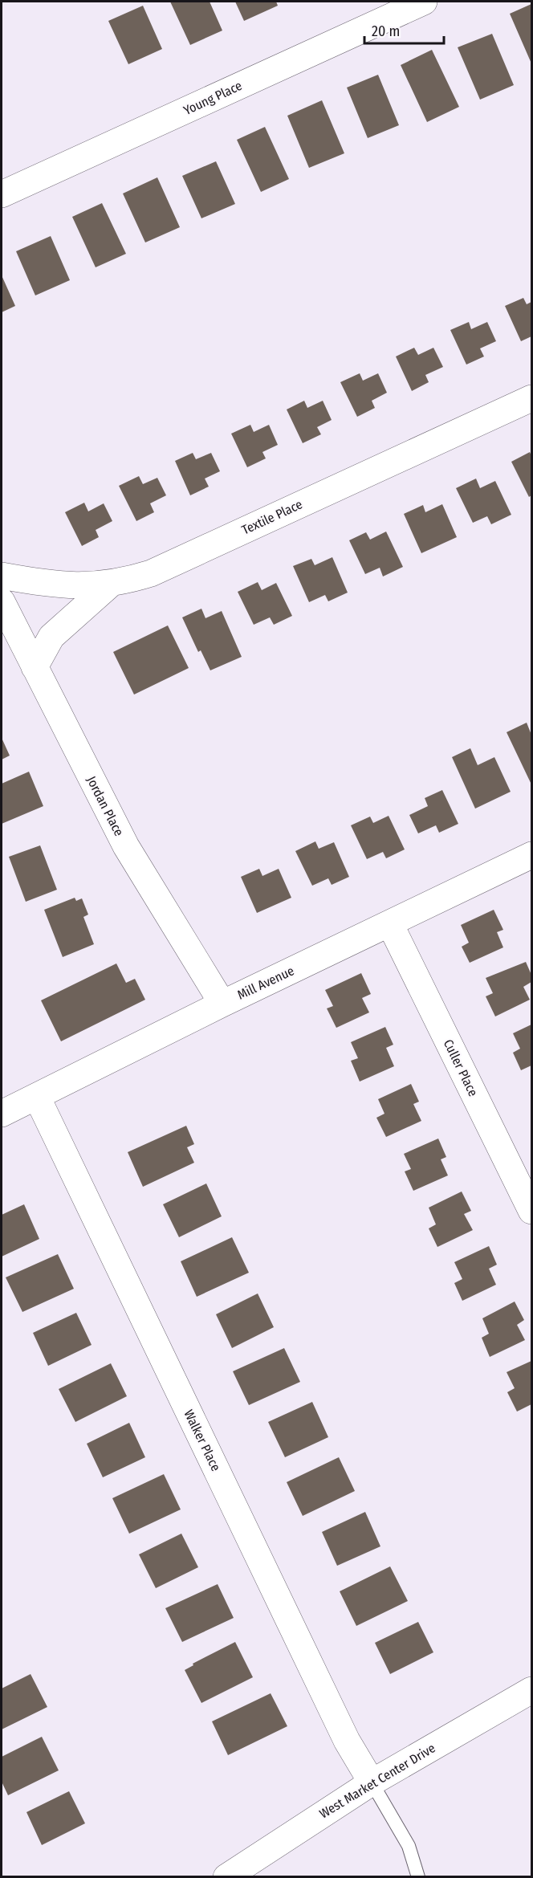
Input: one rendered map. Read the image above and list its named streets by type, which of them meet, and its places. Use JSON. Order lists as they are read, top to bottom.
{
  "streets": {
    "street": [
      "Young Place",
      "Textile Place",
      "Jordan Place",
      "Mill Avenue",
      "Culler Place",
      "Walker Place",
      "West Market Center Drive"
    ]
  },
  "crossings": [
    ["Jordan Place", "Mill Avenue"],
    ["Mill Avenue", "Culler Place"],
    ["Mill Avenue", "Walker Place"],
    ["Walker Place", "West Market Center Drive"]
  ],
  "scale_bar": "20 m"
}
